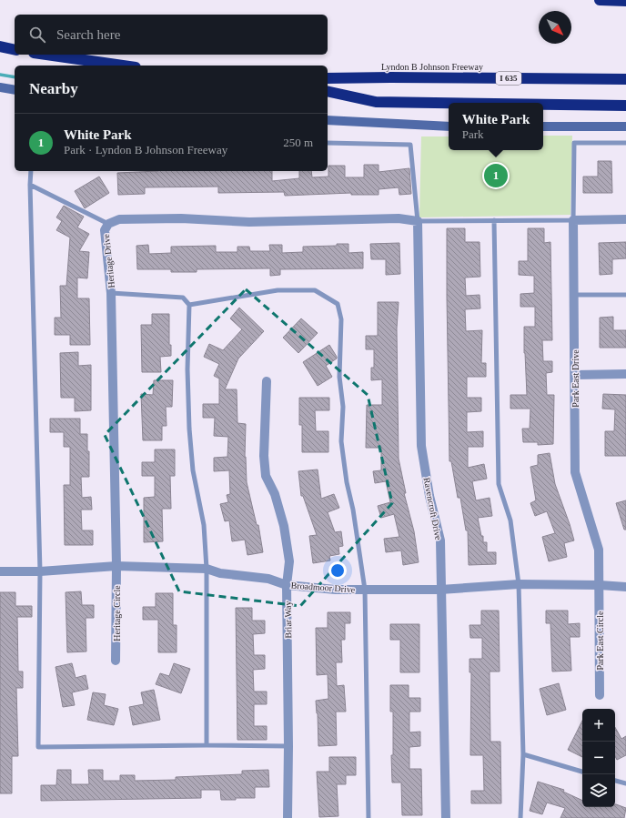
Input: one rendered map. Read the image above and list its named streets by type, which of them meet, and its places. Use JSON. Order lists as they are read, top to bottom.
{
  "streets": {
    "highway": ["Lyndon B Johnson Freeway", "I 635"],
    "street": [
      "Heritage Drive",
      "Park East Drive",
      "Ravencroft Drive",
      "Broadmoor Drive",
      "Heritage Circle",
      "Briar Way",
      "Park East Circle"
    ]
  },
  "crossings": [
    ["Heritage Drive", "Ravencroft Drive"],
    ["Heritage Drive", "Broadmoor Drive"],
    ["Heritage Drive", "Heritage Circle"],
    ["Park East Drive", "Broadmoor Drive"],
    ["Park East Drive", "Park East Circle"],
    ["Ravencroft Drive", "Broadmoor Drive"],
    ["Broadmoor Drive", "Heritage Circle"],
    ["Broadmoor Drive", "Briar Way"],
    ["Broadmoor Drive", "Park East Circle"]
  ],
  "north": "bottom right",
  "page": {
    "search": "Search here",
    "heading": "Nearby",
    "popup": ["White Park", "Park"],
    "list": [
      {
        "mark": "1",
        "name": "White Park",
        "note": "Park · Lyndon B Johnson Freeway",
        "value": "250 m"
      }
    ],
    "pins": "1",
    "map_buttons": ["+", "−"]
  }
}
